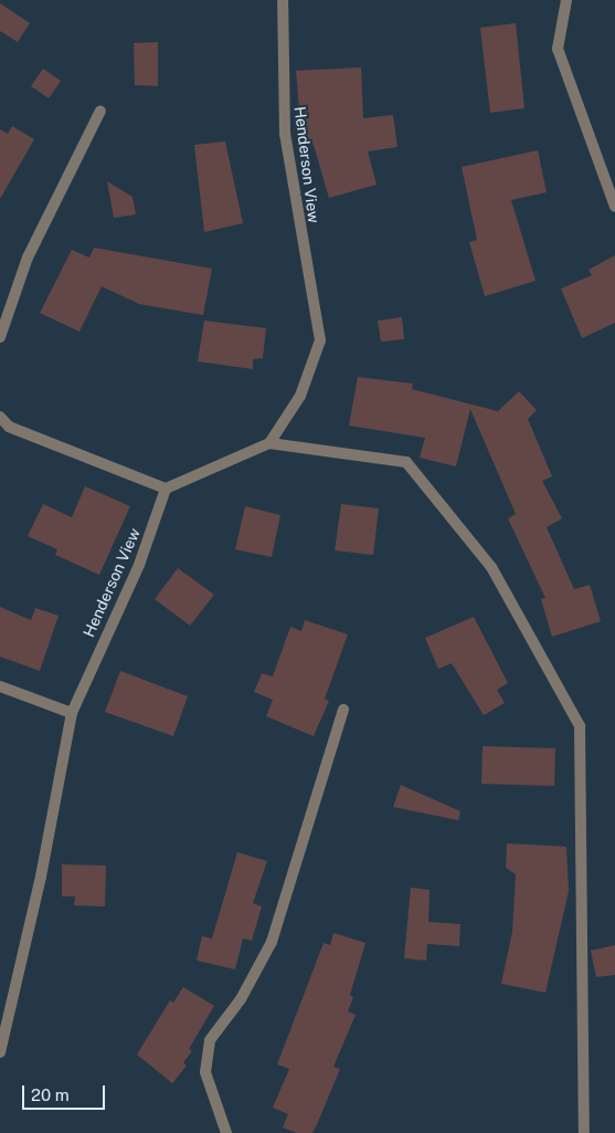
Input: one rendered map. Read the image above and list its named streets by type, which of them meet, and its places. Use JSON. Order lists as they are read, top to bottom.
{
  "streets": {
    "street": ["Henderson View"]
  },
  "scale_bar": "20 m"
}
